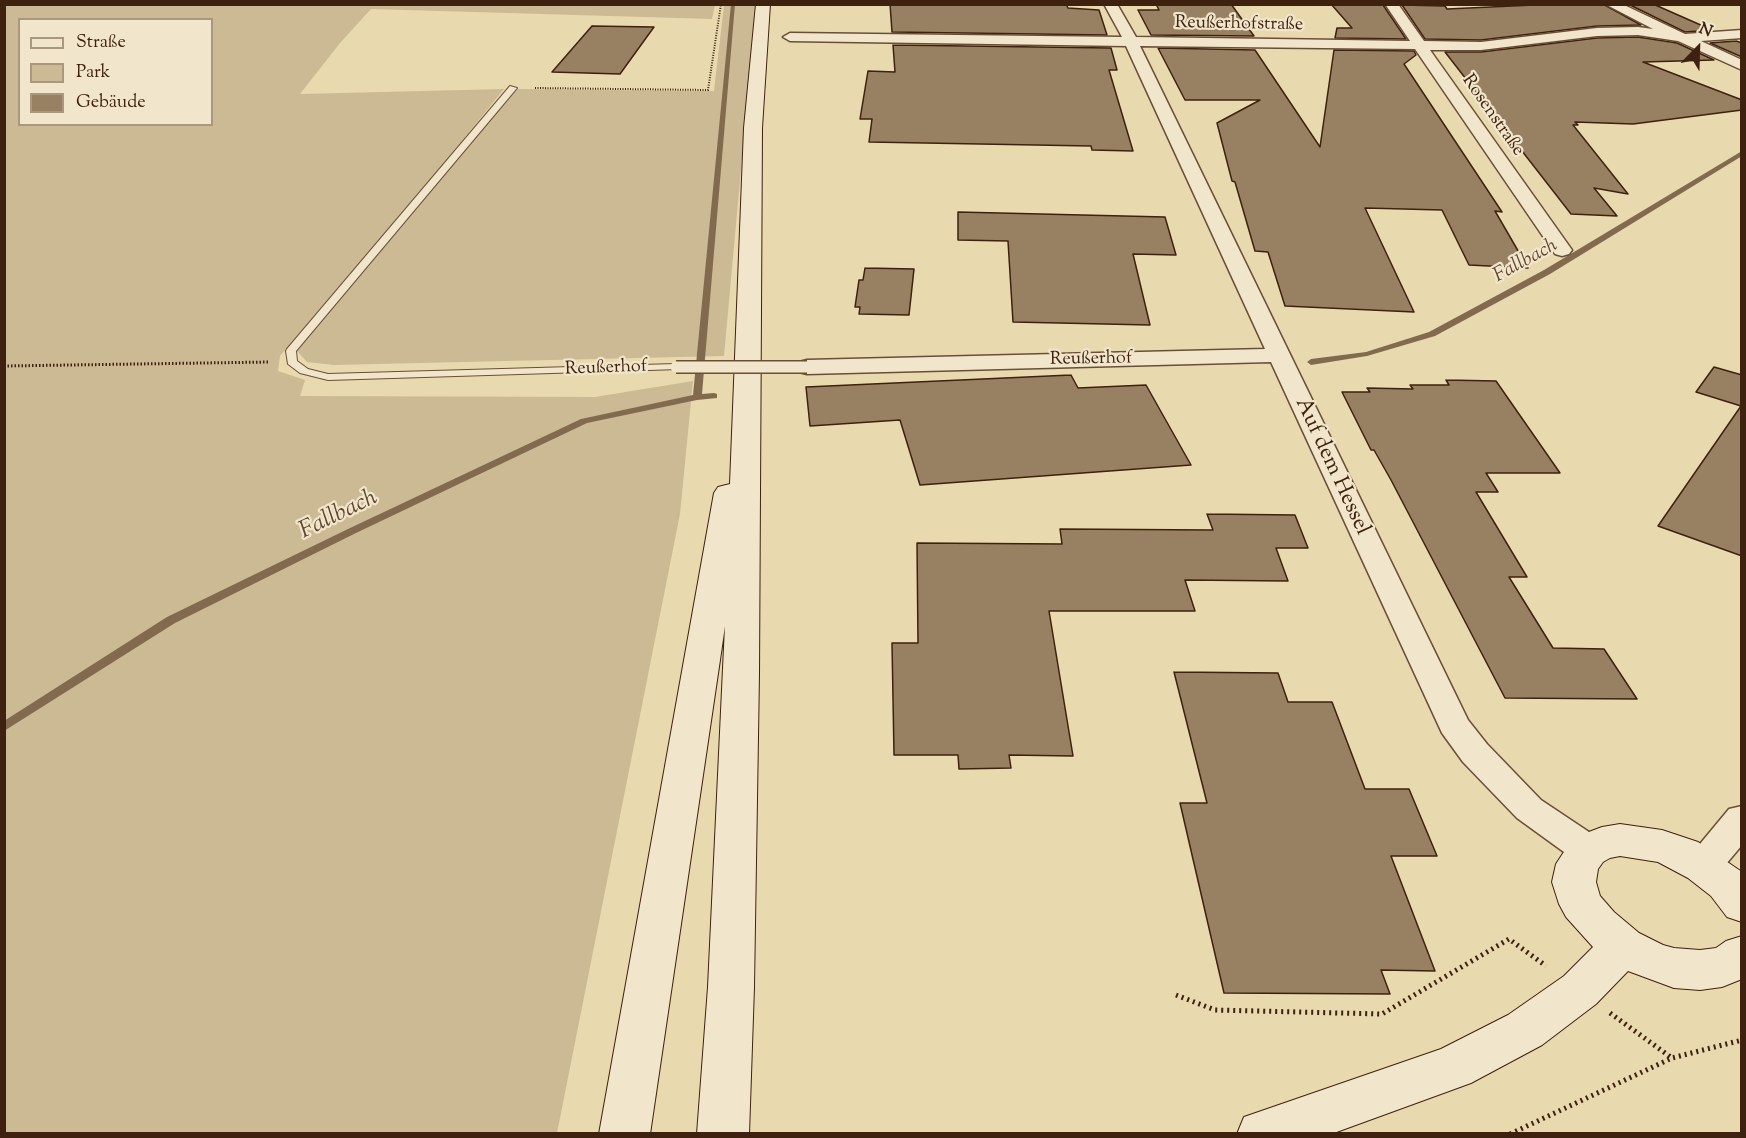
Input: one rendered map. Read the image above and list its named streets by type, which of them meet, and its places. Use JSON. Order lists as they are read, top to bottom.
{
  "streets": {
    "street": [
      "Reußerhofstraße",
      "Rosenstraße",
      "Reußerhof",
      "Auf dem Hessel"
    ]
  },
  "crossings": [
    ["Reußerhofstraße", "Rosenstraße"],
    ["Reußerhofstraße", "Auf dem Hessel"],
    ["Reußerhof", "Auf dem Hessel"]
  ],
  "water": ["Fallbach"],
  "legend": ["Straße", "Park", "Gebäude"],
  "north": "top right"
}
